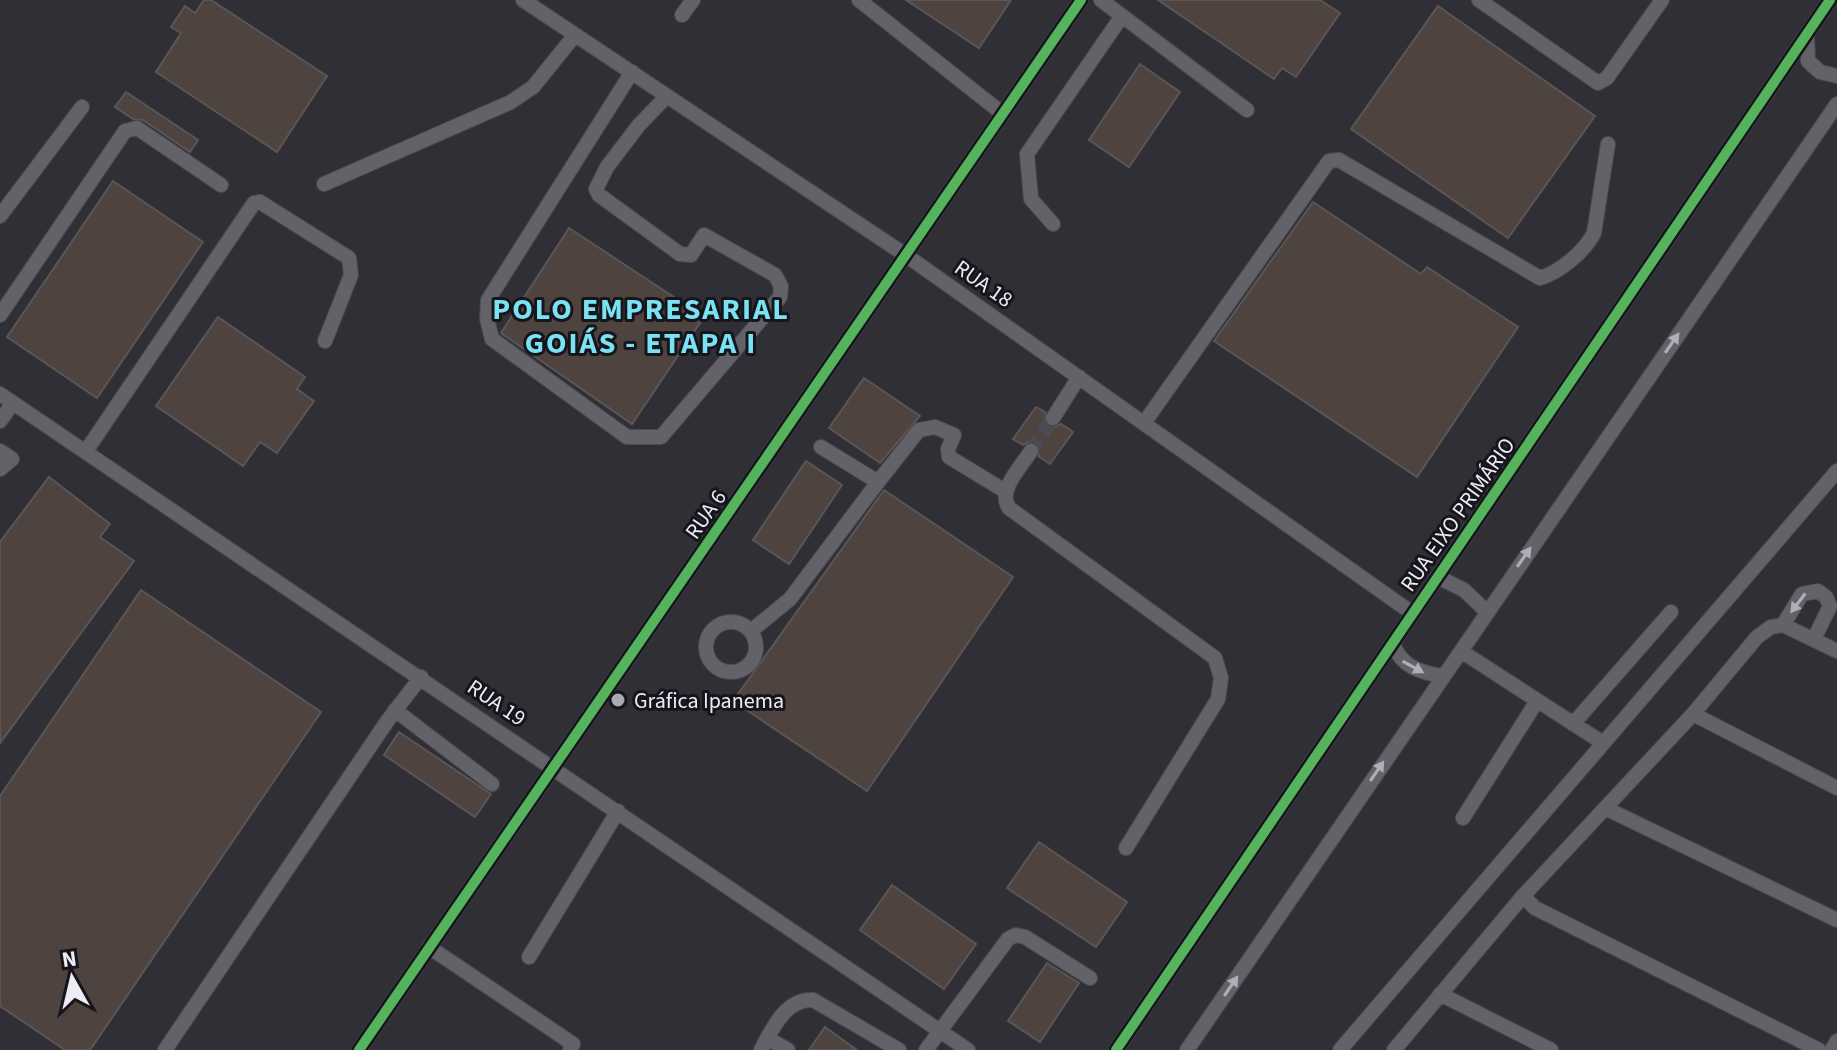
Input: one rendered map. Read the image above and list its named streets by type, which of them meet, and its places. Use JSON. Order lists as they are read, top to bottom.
{
  "streets": {
    "street": [
      "RUA 18",
      "RUA 6",
      "RUA EIXO PRIMÁRIO",
      "RUA 19"
    ]
  },
  "crossings": [
    ["RUA 18", "RUA 6"],
    ["RUA 18", "RUA EIXO PRIMÁRIO"],
    ["RUA 6", "RUA 19"]
  ],
  "districts": ["POLO EMPRESARIAL GOIÁS - ETAPA I"],
  "places": ["Gráfica Ipanema"],
  "north": "top"
}
